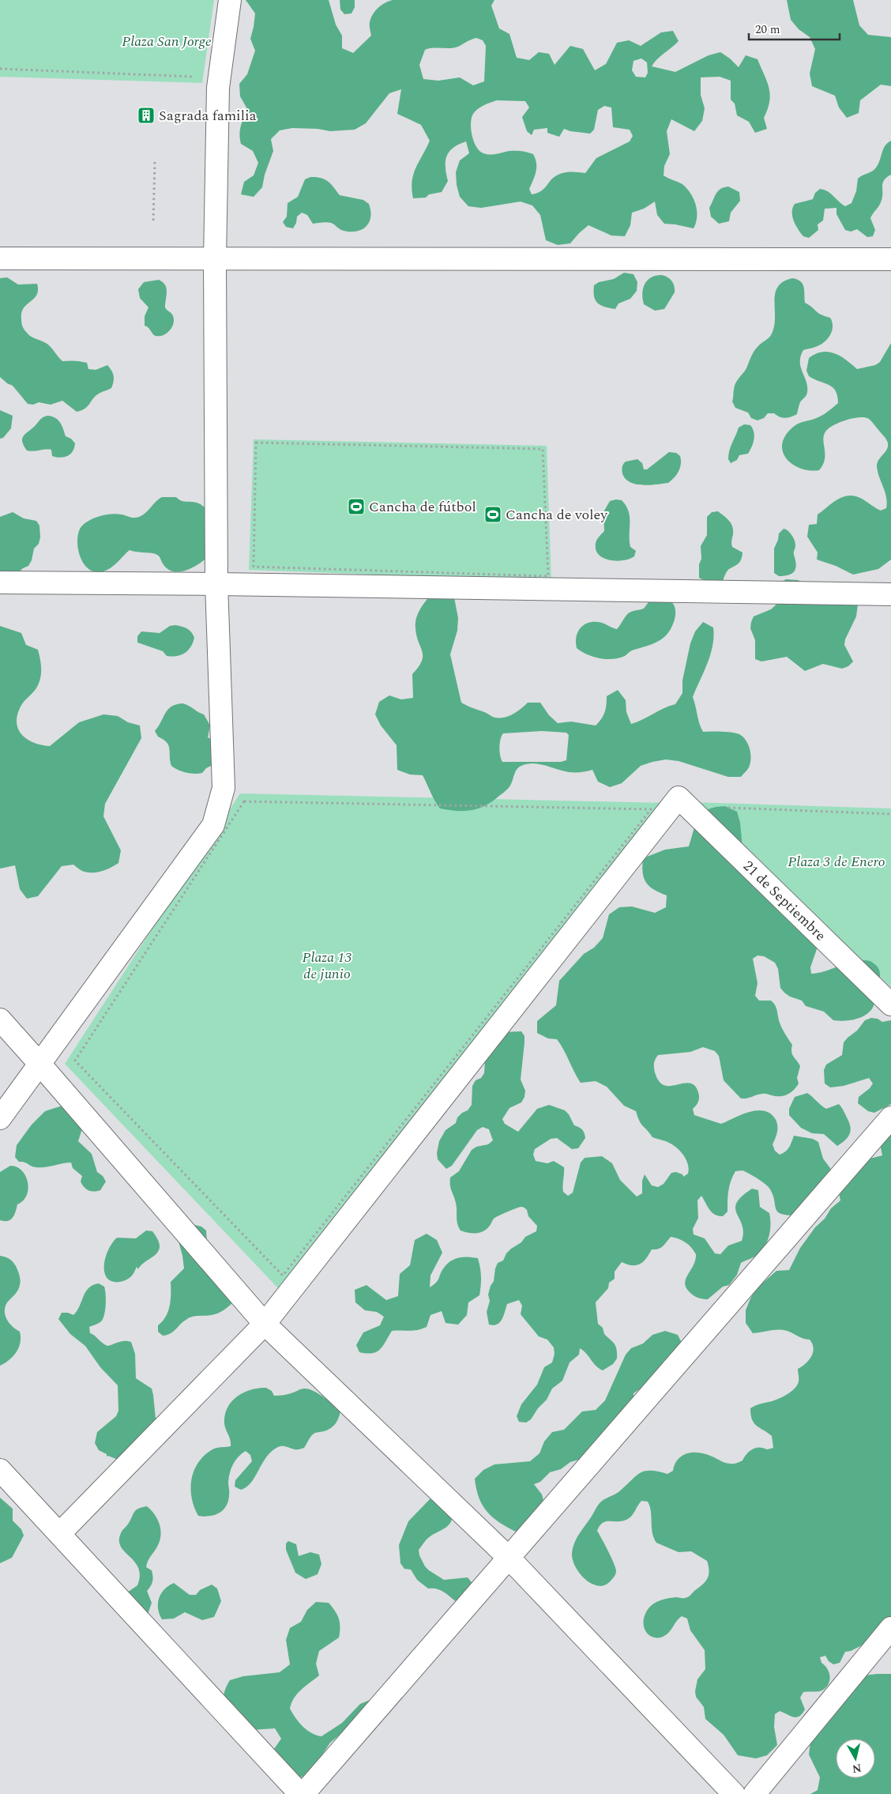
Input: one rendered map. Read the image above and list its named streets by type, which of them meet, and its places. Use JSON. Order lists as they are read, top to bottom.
{
  "streets": {
    "street": ["21 de Septiembre"]
  },
  "parks": ["Plaza San Jorge", "Plaza 3 de Enero", "Plaza 13 de junio"],
  "places": {
    "building": ["Sagrada familia"],
    "sports": ["Cancha de fútbol", "Cancha de voley"]
  },
  "scale_bar": "20 m",
  "north": "bottom"
}
